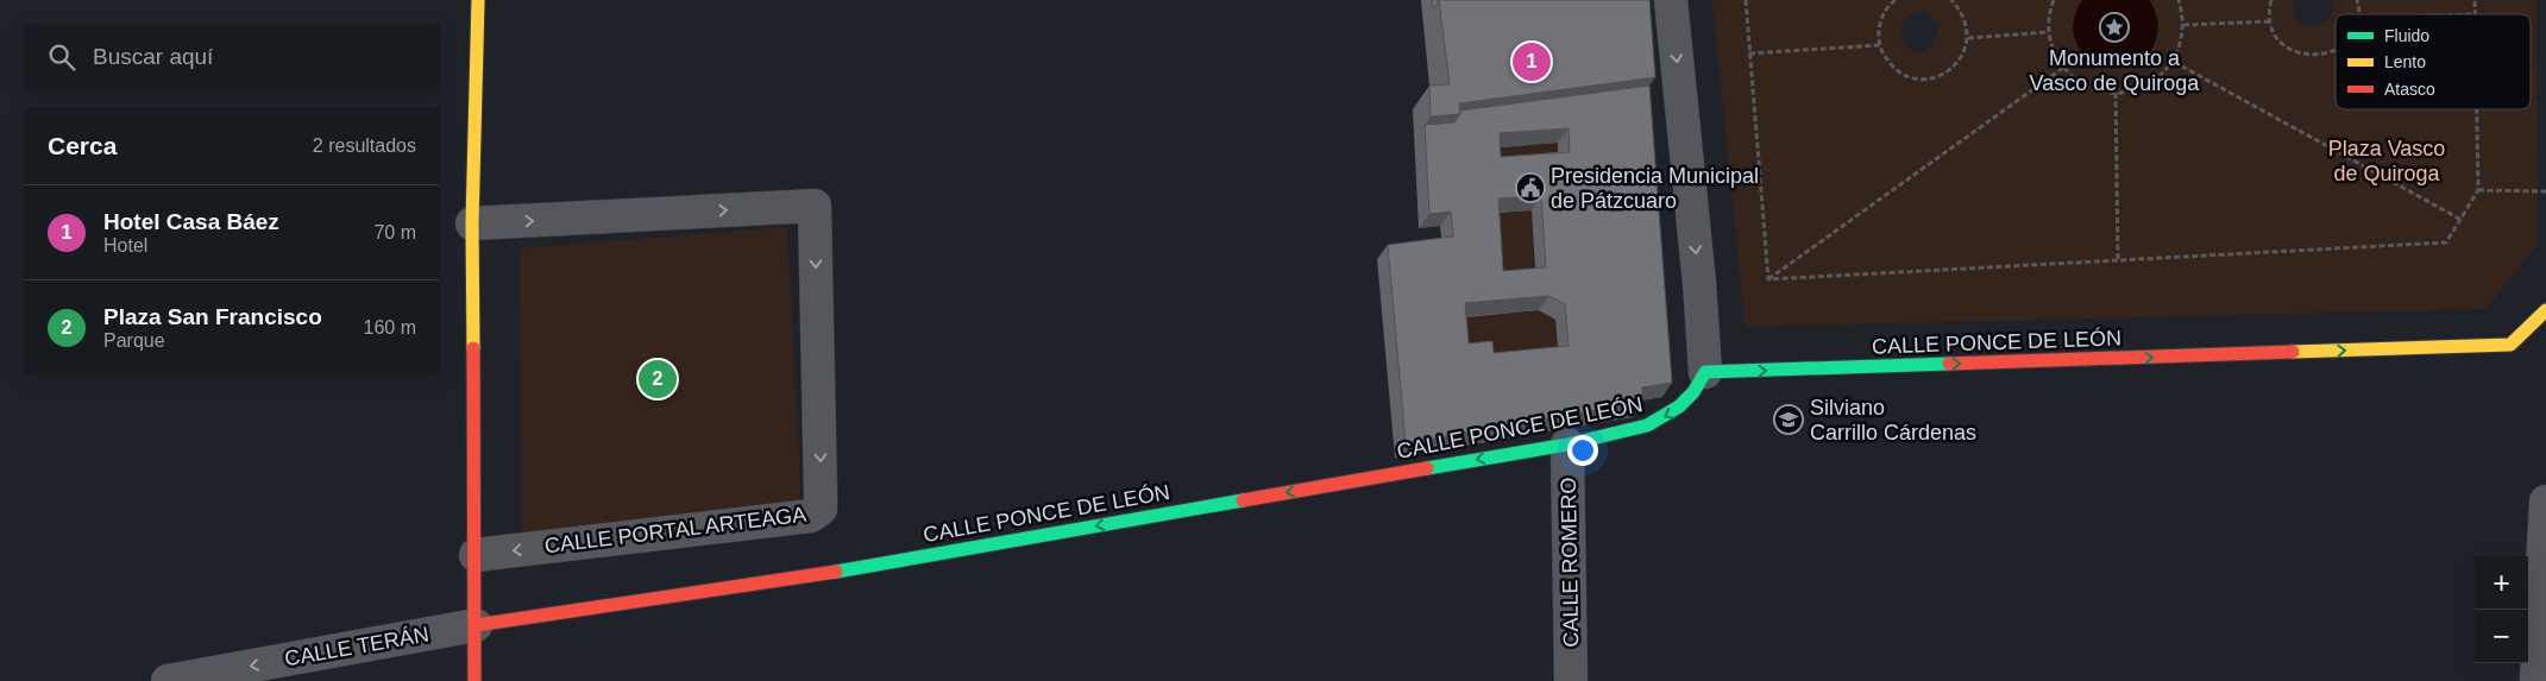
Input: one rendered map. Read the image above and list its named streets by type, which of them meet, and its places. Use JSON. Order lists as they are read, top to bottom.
{
  "streets": {
    "main road": ["CALLE PONCE DE LEÓN"],
    "street": ["CALLE PORTAL ARTEAGA", "CALLE ROMERO", "CALLE TERÁN"]
  },
  "crossings": [
    ["CALLE PONCE DE LEÓN", "CALLE ROMERO"],
    ["CALLE PONCE DE LEÓN", "CALLE TERÁN"]
  ],
  "one_way": ["CALLE TERÁN"],
  "parks": ["Plaza Vasco de Quiroga"],
  "places": {
    "place": ["Monumento a Vasco de Quiroga"],
    "public building": ["Presidencia Municipal de Pátzcuaro"],
    "school or university": ["Silviano Carrillo Cárdenas"]
  },
  "legend": ["Fluido", "Lento", "Atasco"],
  "page": {
    "search": "Buscar aquí",
    "pins": ["1", "2"],
    "heading": ["Cerca", "2 resultados"],
    "list": [
      {
        "mark": "1",
        "name": "Hotel Casa Báez",
        "note": "Hotel",
        "value": "70 m"
      },
      {
        "mark": "2",
        "name": "Plaza San Francisco",
        "note": "Parque",
        "value": "160 m"
      }
    ],
    "map_buttons": ["+", "−"]
  }
}
